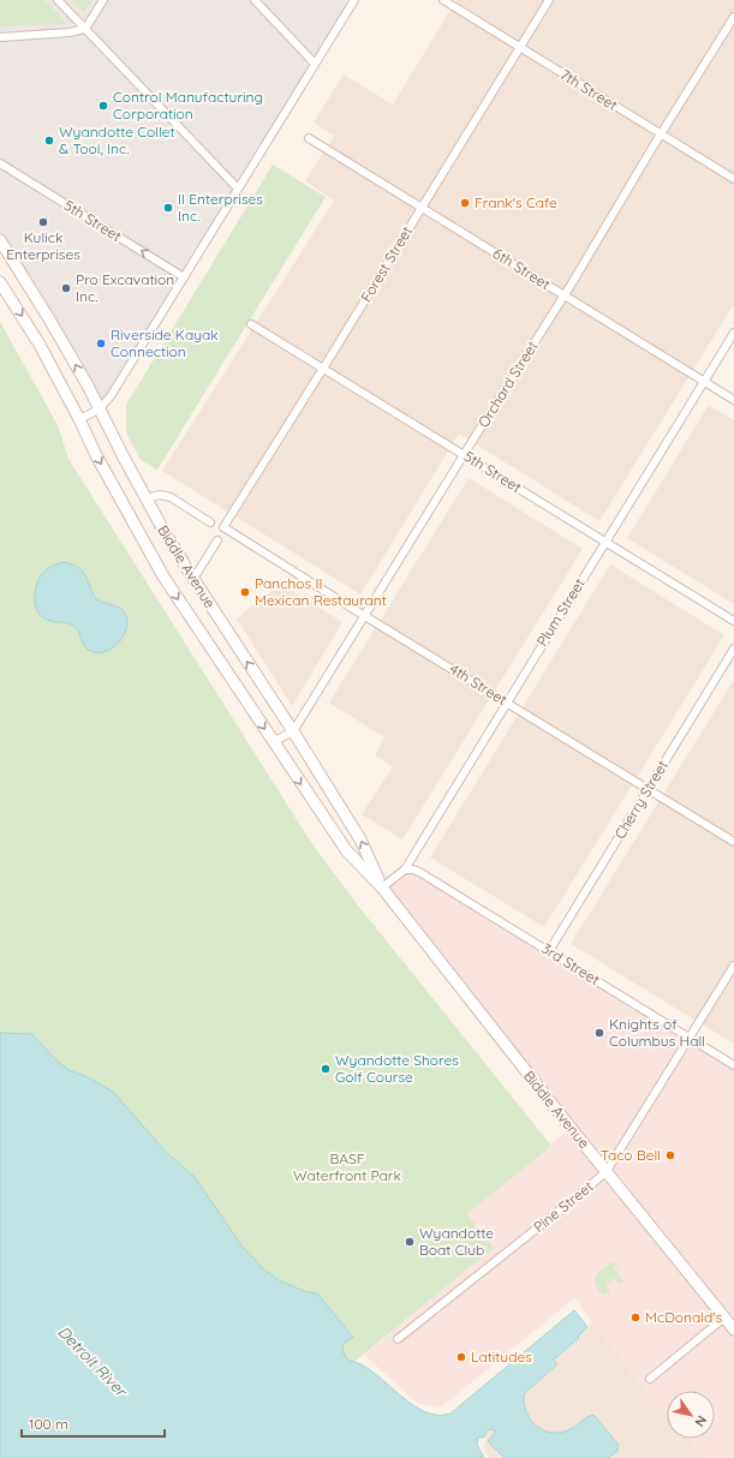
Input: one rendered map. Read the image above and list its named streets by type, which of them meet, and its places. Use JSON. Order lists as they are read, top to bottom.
{
  "streets": {
    "main road": ["Biddle Avenue"],
    "street": [
      "7th Street",
      "5th Street",
      "Forest Street",
      "6th Street",
      "Orchard Street",
      "Plum Street",
      "4th Street",
      "Cherry Street",
      "3rd Street",
      "Pine Street"
    ]
  },
  "crossings": [
    ["7th Street", "Forest Street"],
    ["7th Street", "Orchard Street"],
    ["5th Street", "Forest Street"],
    ["5th Street", "Orchard Street"],
    ["5th Street", "Plum Street"],
    ["Forest Street", "6th Street"],
    ["Forest Street", "4th Street"],
    ["6th Street", "Orchard Street"],
    ["6th Street", "Plum Street"],
    ["Orchard Street", "Biddle Avenue"],
    ["Orchard Street", "4th Street"],
    ["Biddle Avenue", "Plum Street"],
    ["Biddle Avenue", "Pine Street"],
    ["Plum Street", "4th Street"],
    ["Plum Street", "3rd Street"],
    ["4th Street", "Cherry Street"],
    ["Cherry Street", "3rd Street"],
    ["3rd Street", "Pine Street"]
  ],
  "water": ["Detroit River"],
  "parks": ["BASF Waterfront Park"],
  "places": [
    "Control Manufacturing Corporation",
    "Wyandotte Collet & Tool, Inc.",
    "Frank's Cafe",
    "II Enterprises Inc.",
    "Kulick Enterprises",
    "Pro Excavation Inc.",
    "Riverside Kayak Connection",
    "Panchos II Mexican Restaurant",
    "Knights of Columbus Hall",
    "Wyandotte Shores Golf Course",
    "Taco Bell",
    "Wyandotte Boat Club",
    "McDonald's",
    "Latitudes"
  ],
  "scale_bar": "100 m",
  "north": "bottom right"
}
